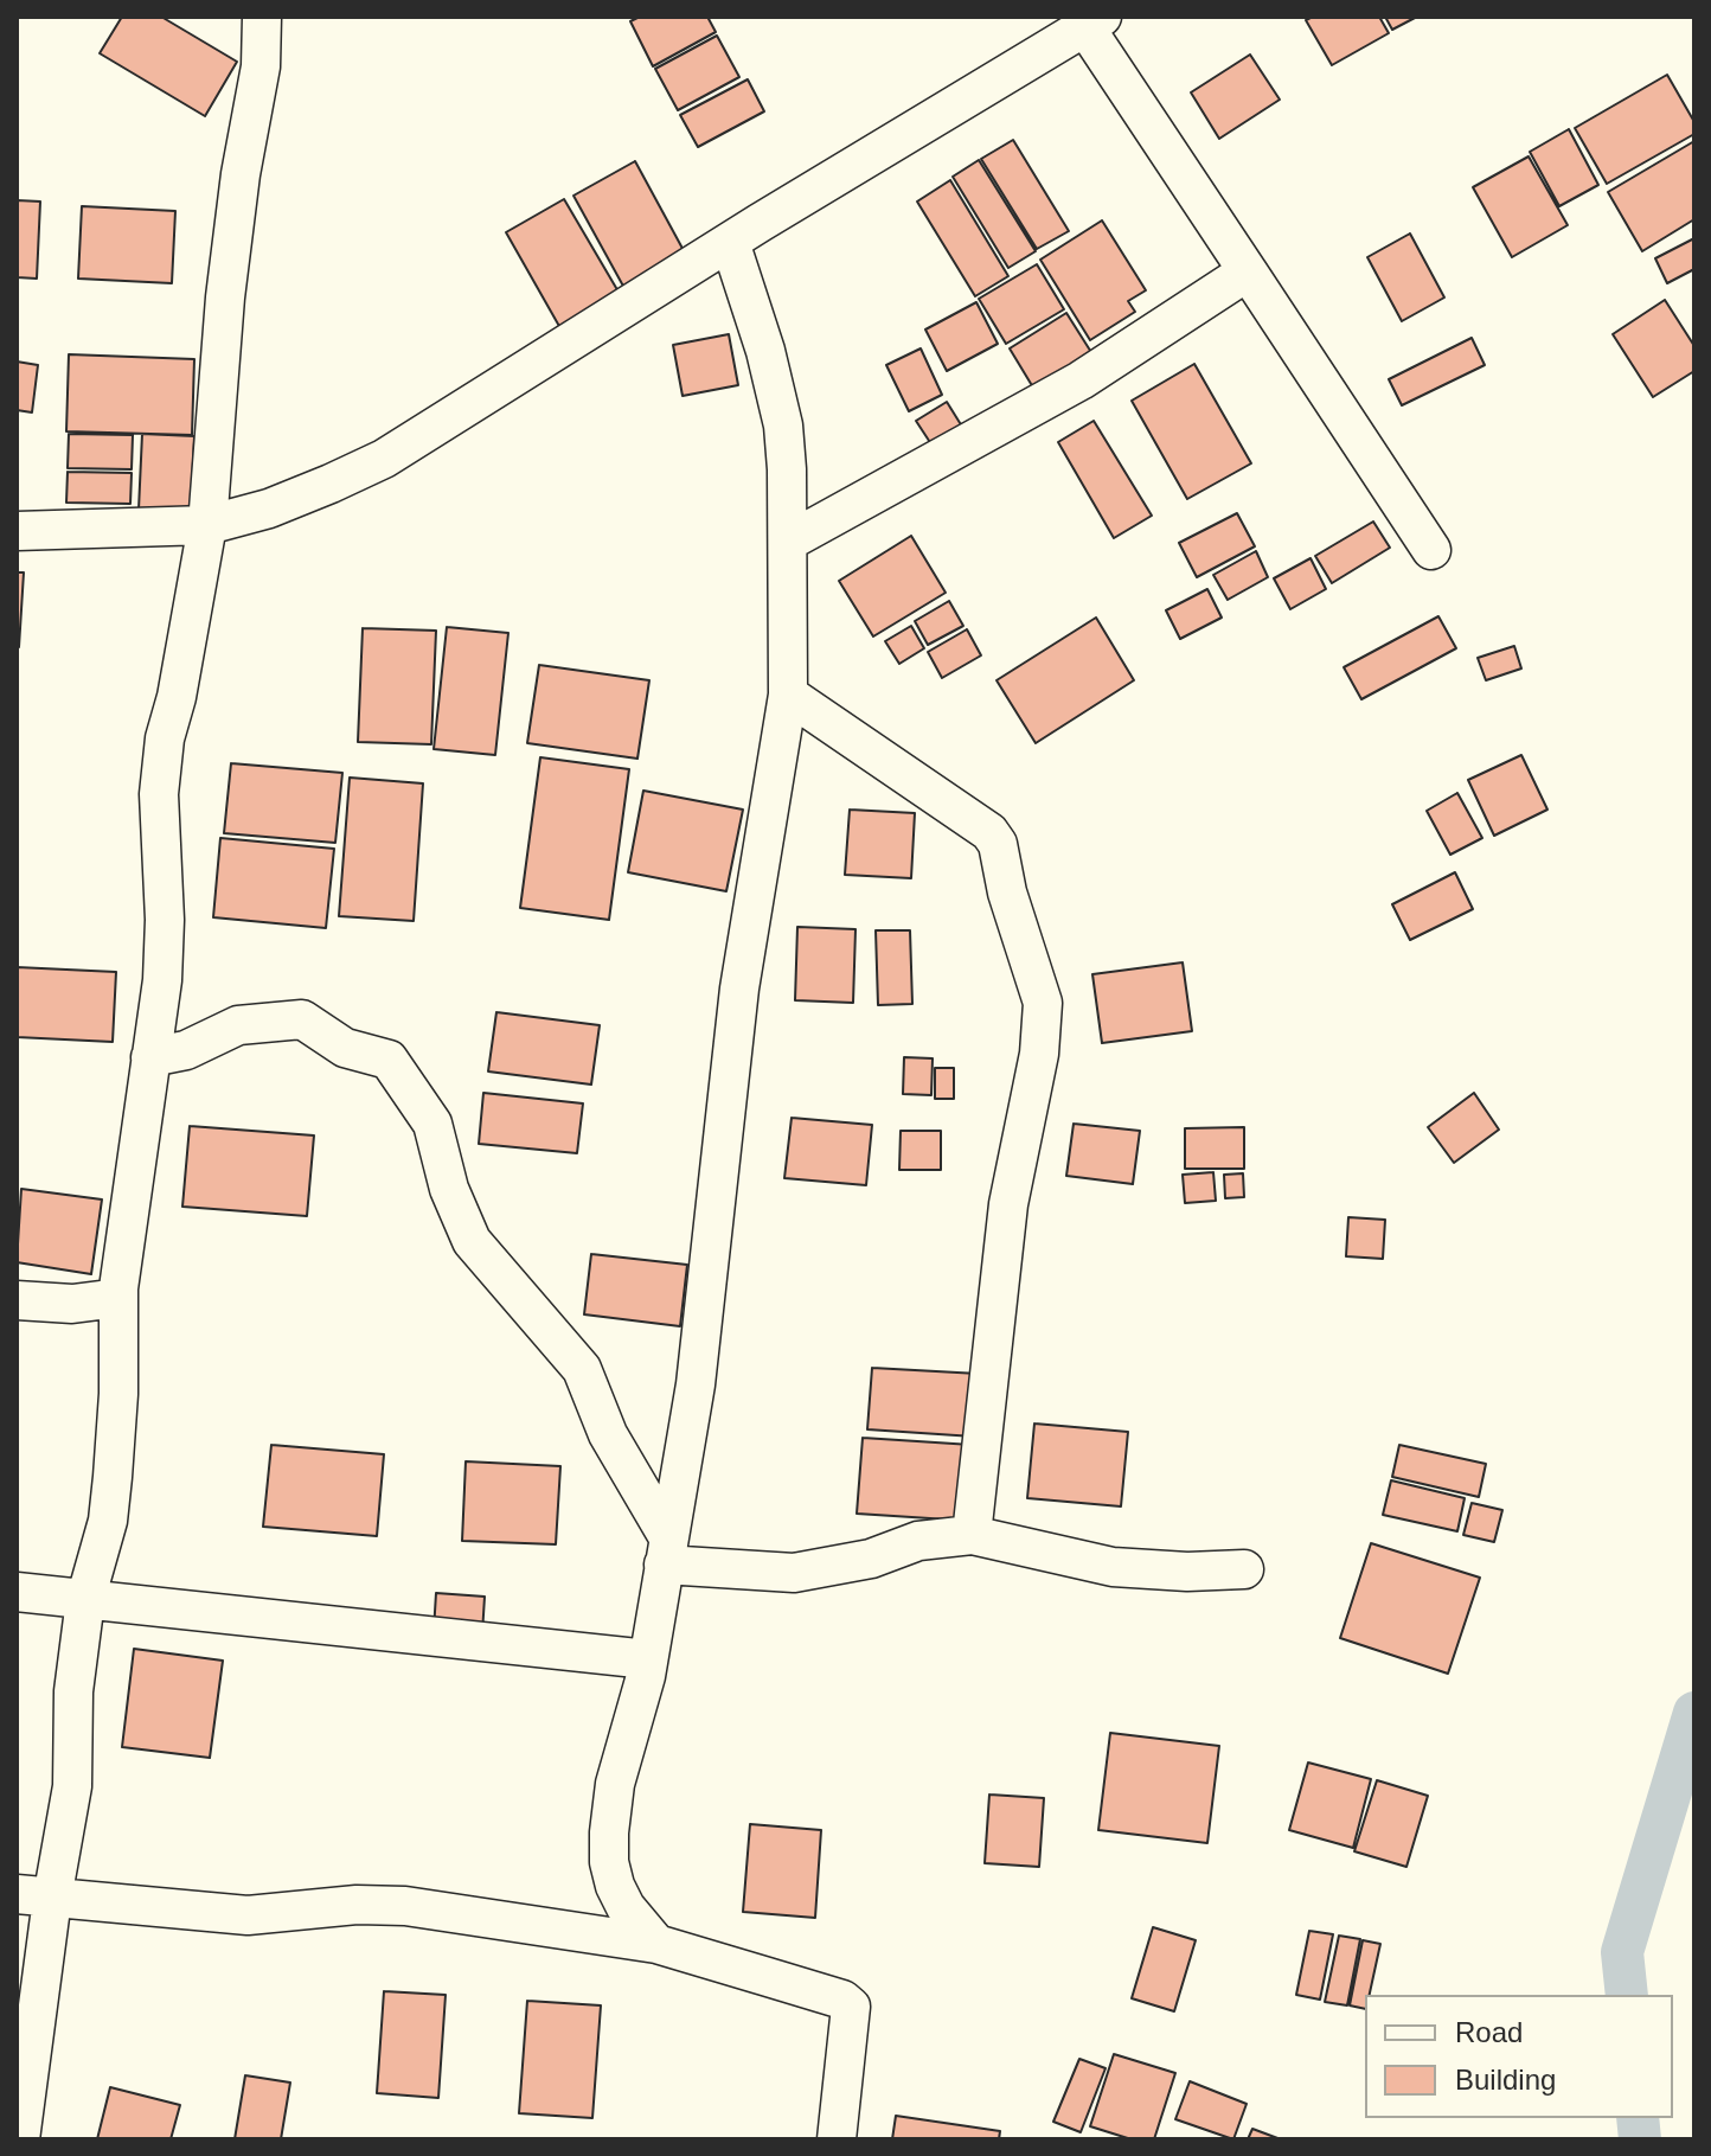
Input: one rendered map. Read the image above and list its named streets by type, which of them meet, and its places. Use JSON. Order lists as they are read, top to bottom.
{
  "legend": ["Road", "Building"]
}
